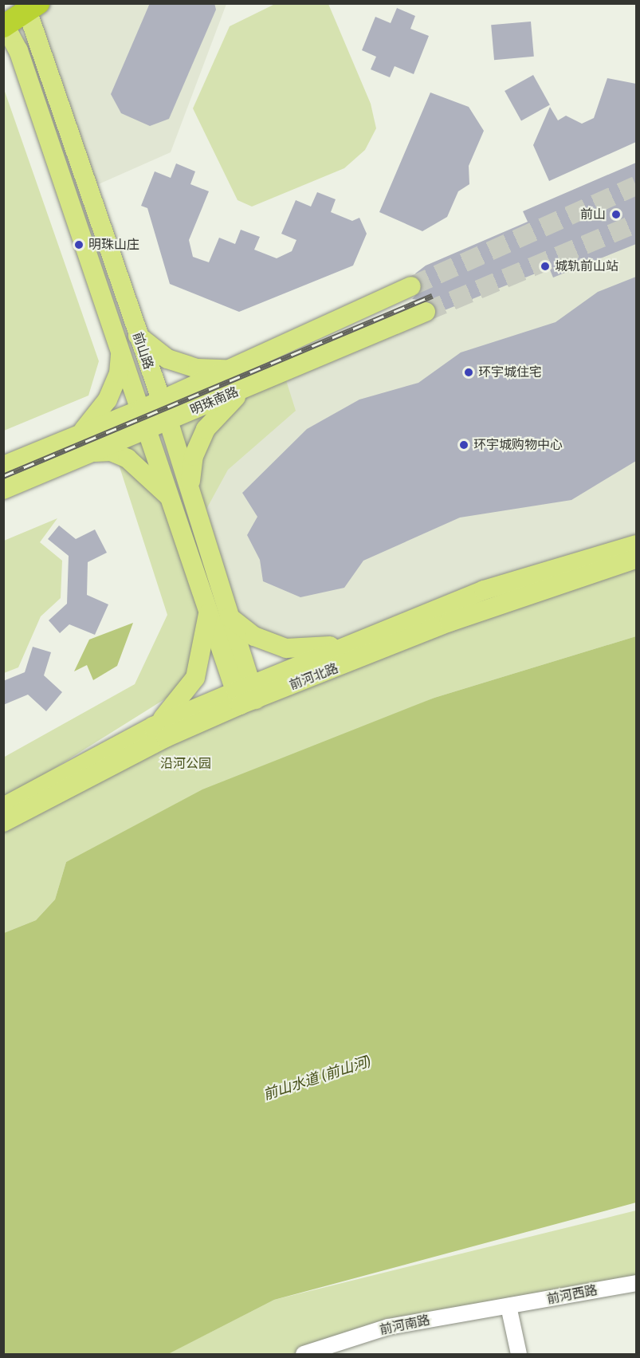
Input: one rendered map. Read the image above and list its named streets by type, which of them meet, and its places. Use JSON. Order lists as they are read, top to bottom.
{
  "streets": {
    "main road": ["前山路", "明珠南路", "前河北路"],
    "street": ["前河西路", "前河南路"]
  },
  "crossings": [
    ["前山路", "明珠南路"],
    ["前山路", "前河北路"],
    ["前河西路", "前河南路"]
  ],
  "water": ["前山水道 (前山河)"],
  "parks": ["沿河公园"],
  "places": [
    "前山",
    "明珠山庄",
    "城轨前山站",
    "环宇城住宅",
    "环宇城购物中心"
  ]
}
